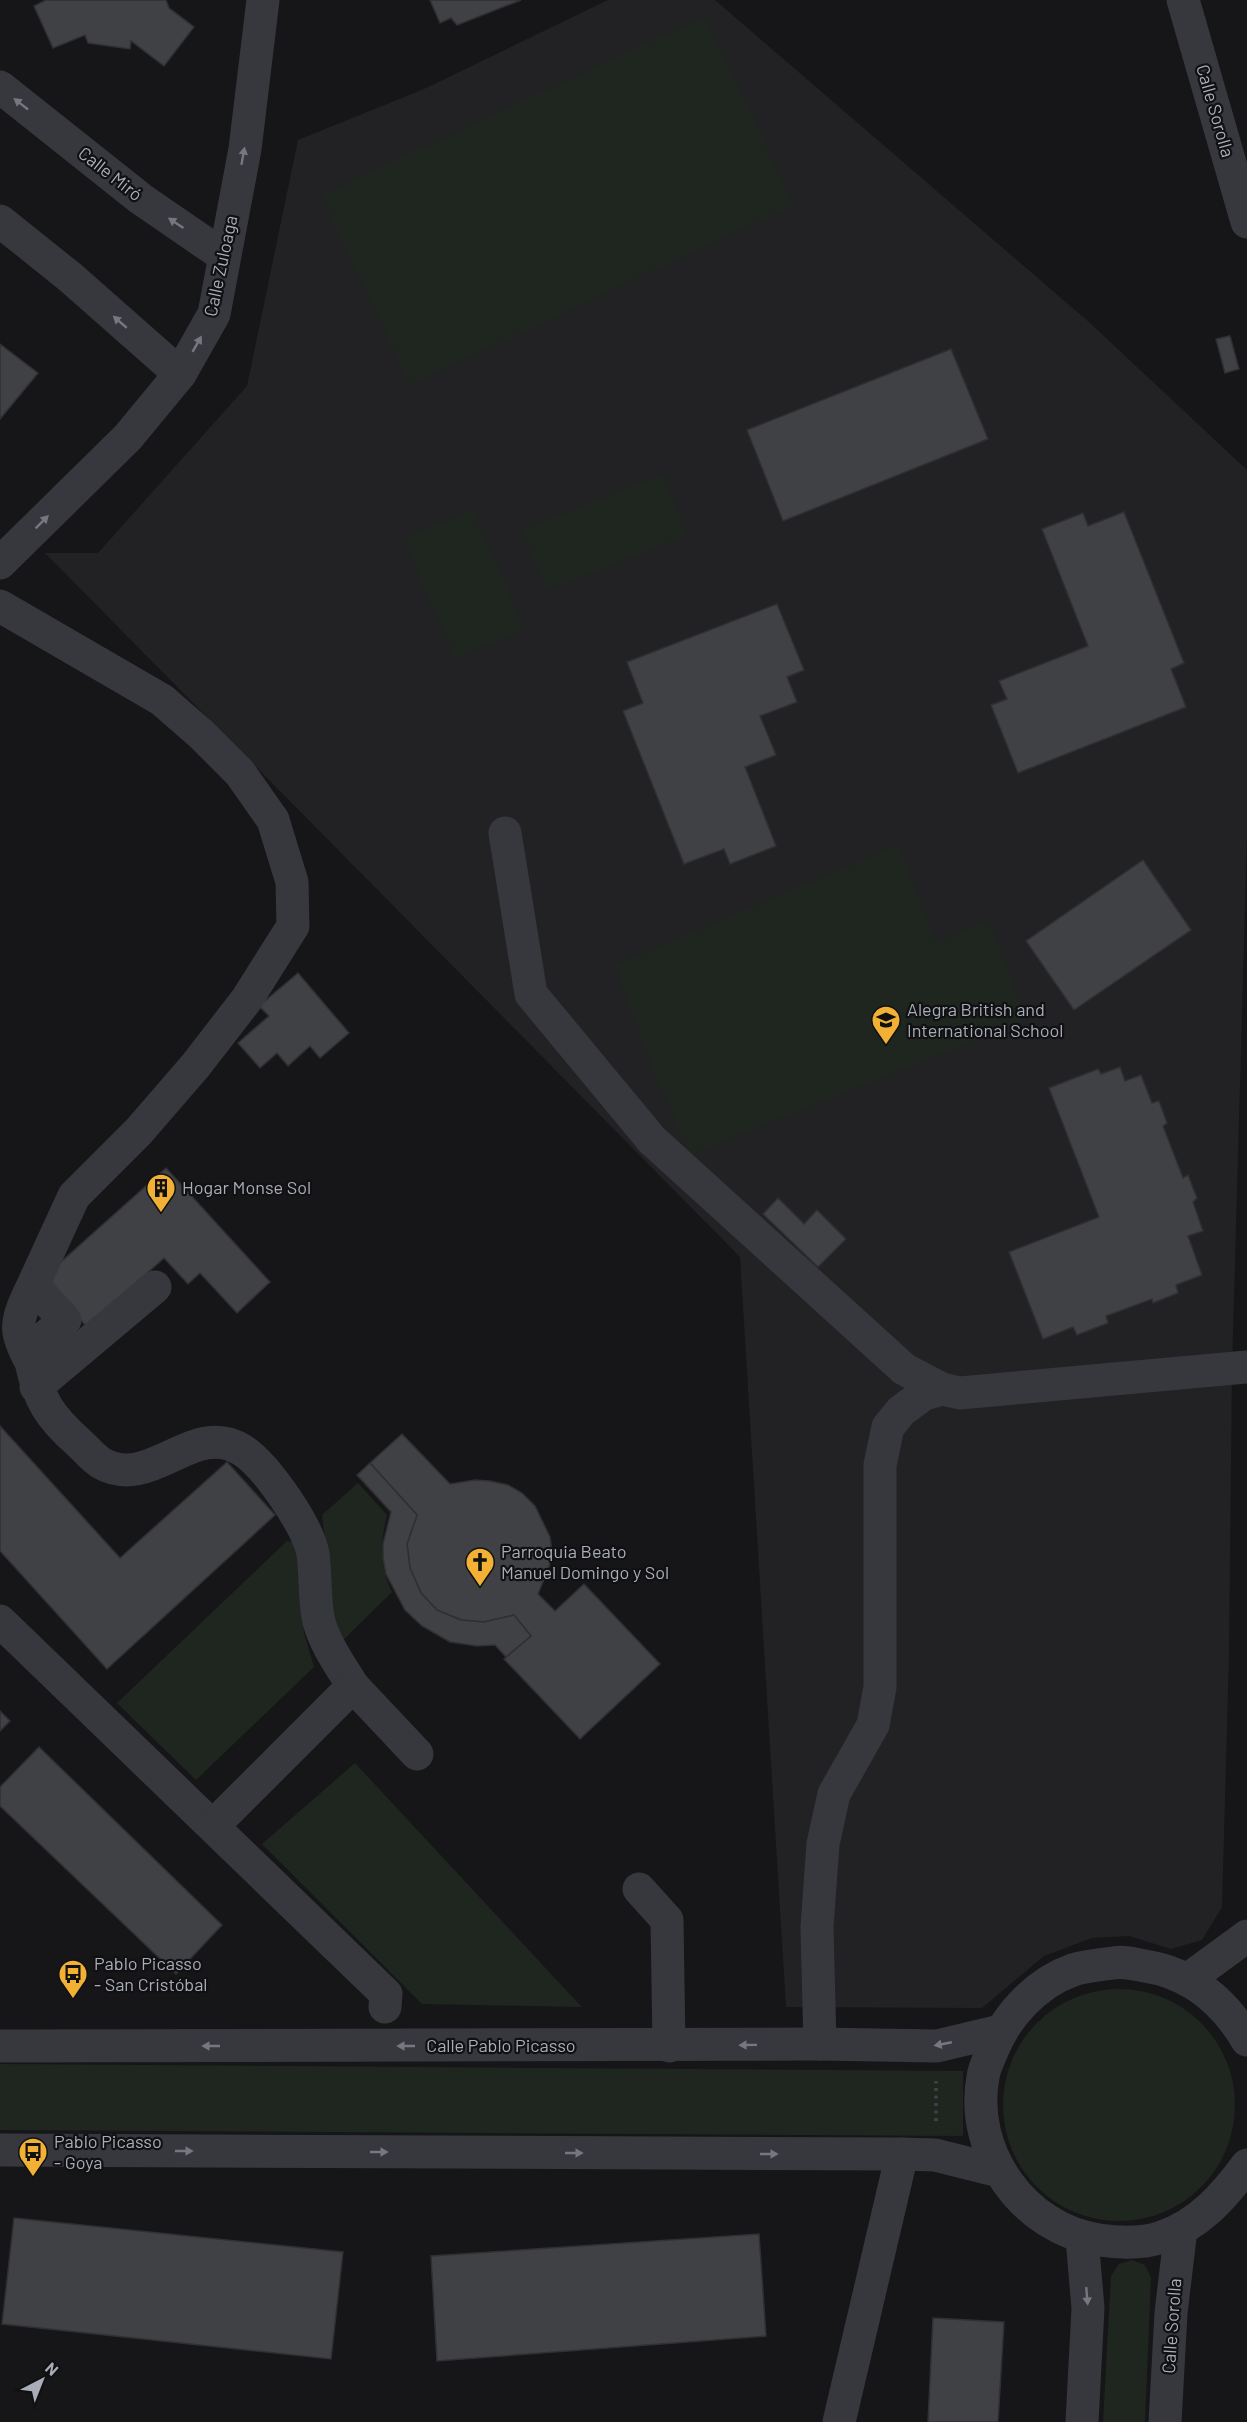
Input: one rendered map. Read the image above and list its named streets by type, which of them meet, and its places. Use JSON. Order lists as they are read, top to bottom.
{
  "streets": {
    "street": [
      "Calle Sorolla",
      "Calle Miró",
      "Calle Zuloaga",
      "Calle Pablo Picasso"
    ]
  },
  "crossings": [
    ["Calle Miró", "Calle Zuloaga"]
  ],
  "one_way": ["Calle Zuloaga"],
  "places": {
    "school or university": ["Alegra British and International School"],
    "building": ["Hogar Monse Sol"],
    "church": ["Parroquia Beato Manuel Domingo y Sol"],
    "bus stop": ["Pablo Picasso - San Cristóbal", "Pablo Picasso - Goya"]
  },
  "north": "top right"
}
